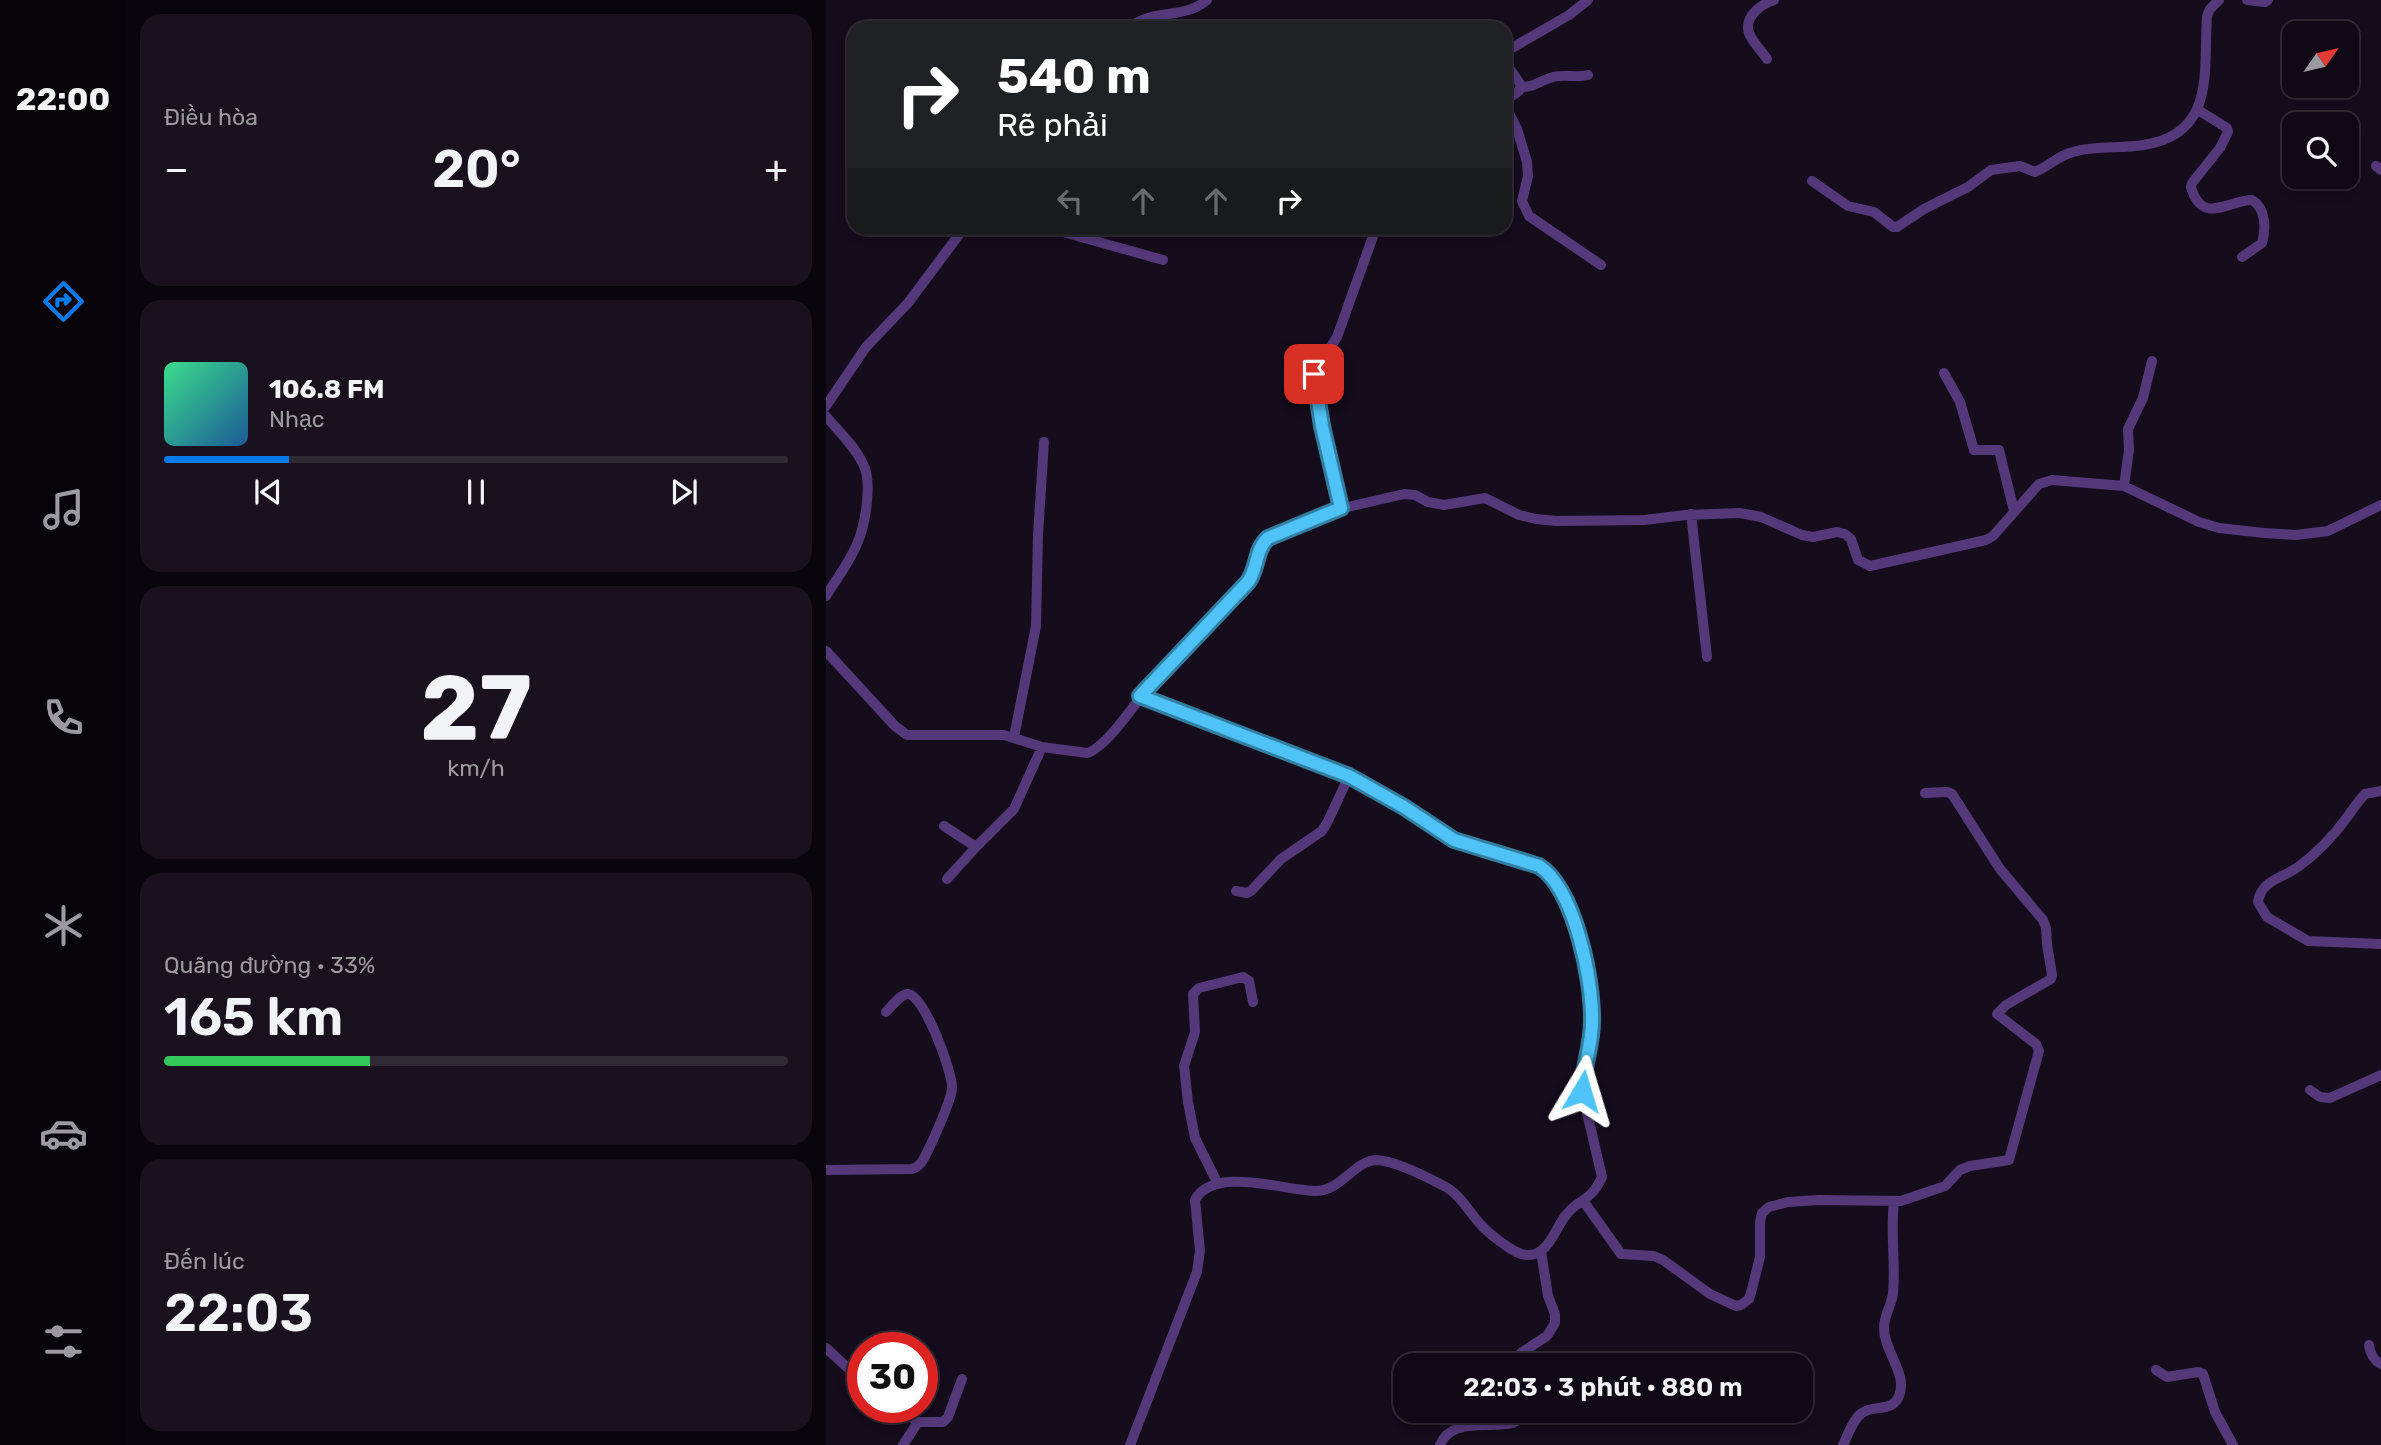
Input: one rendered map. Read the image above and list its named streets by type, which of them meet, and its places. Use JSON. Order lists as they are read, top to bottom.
{
  "north": "top right",
  "page": {
    "tabs": "22:00",
    "tile": [
      "Điều hòa",
      ["27", "km/h"],
      ["Quãng đường · 33%", "165 km"],
      ["Đến lúc", "22:03"]
    ],
    "turn": ["540 m", "Rẽ phải"],
    "heat": ["−", "20°", "+"],
    "song": ["106.8 FM", "Nhạc"],
    "limit": "30",
    "trip": "22:03 · 3 phút · 880 m"
  }
}
